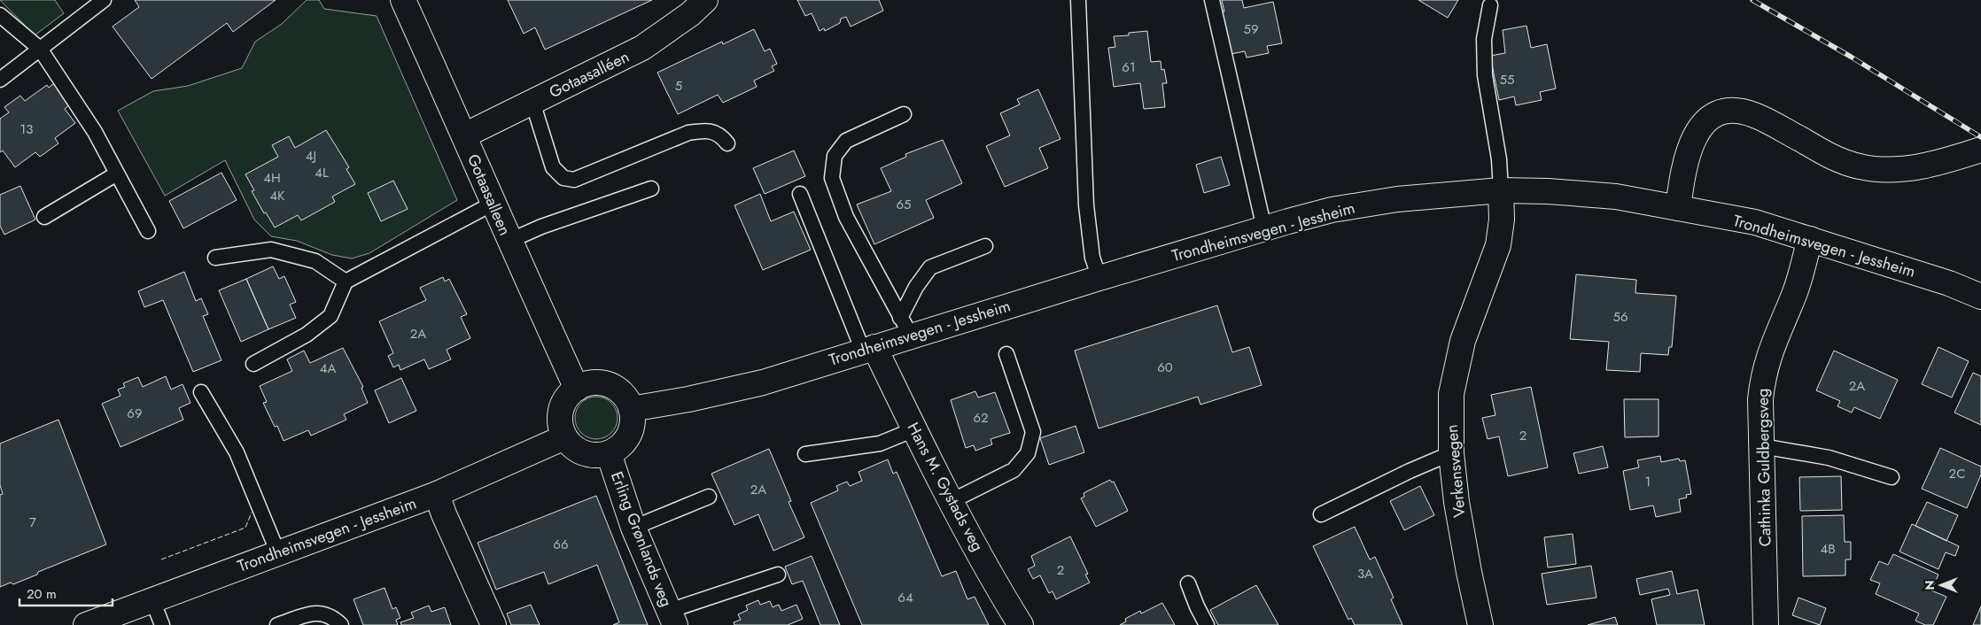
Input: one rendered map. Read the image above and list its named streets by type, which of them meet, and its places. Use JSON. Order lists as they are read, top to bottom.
{
  "streets": {
    "street": [
      "Gotaasalléen",
      "Gotaasalleen",
      "Trondheimsvegen - Jessheim",
      "Cathinka Guldbergsveg",
      "Verkensvegen",
      "Hans M. Gystads veg",
      "Erling Grønlands veg"
    ]
  },
  "crossings": [
    ["Gotaasalléen", "Gotaasalleen"],
    ["Gotaasalleen", "Trondheimsvegen - Jessheim"],
    ["Gotaasalleen", "Erling Grønlands veg"],
    ["Trondheimsvegen - Jessheim", "Cathinka Guldbergsveg"],
    ["Trondheimsvegen - Jessheim", "Verkensvegen"],
    ["Trondheimsvegen - Jessheim", "Hans M. Gystads veg"],
    ["Trondheimsvegen - Jessheim", "Erling Grønlands veg"]
  ],
  "house_numbers": [
    "59",
    "61",
    "55",
    "5",
    "13",
    "4J",
    "4L",
    "4H",
    "4K",
    "65",
    "56",
    "2A",
    "60",
    "4A",
    "2A",
    "69",
    "62",
    "2",
    "2C",
    "1",
    "2A",
    "7",
    "66",
    "4B",
    "2",
    "3A",
    "64"
  ],
  "scale_bar": "20 m",
  "north": "left"
}
